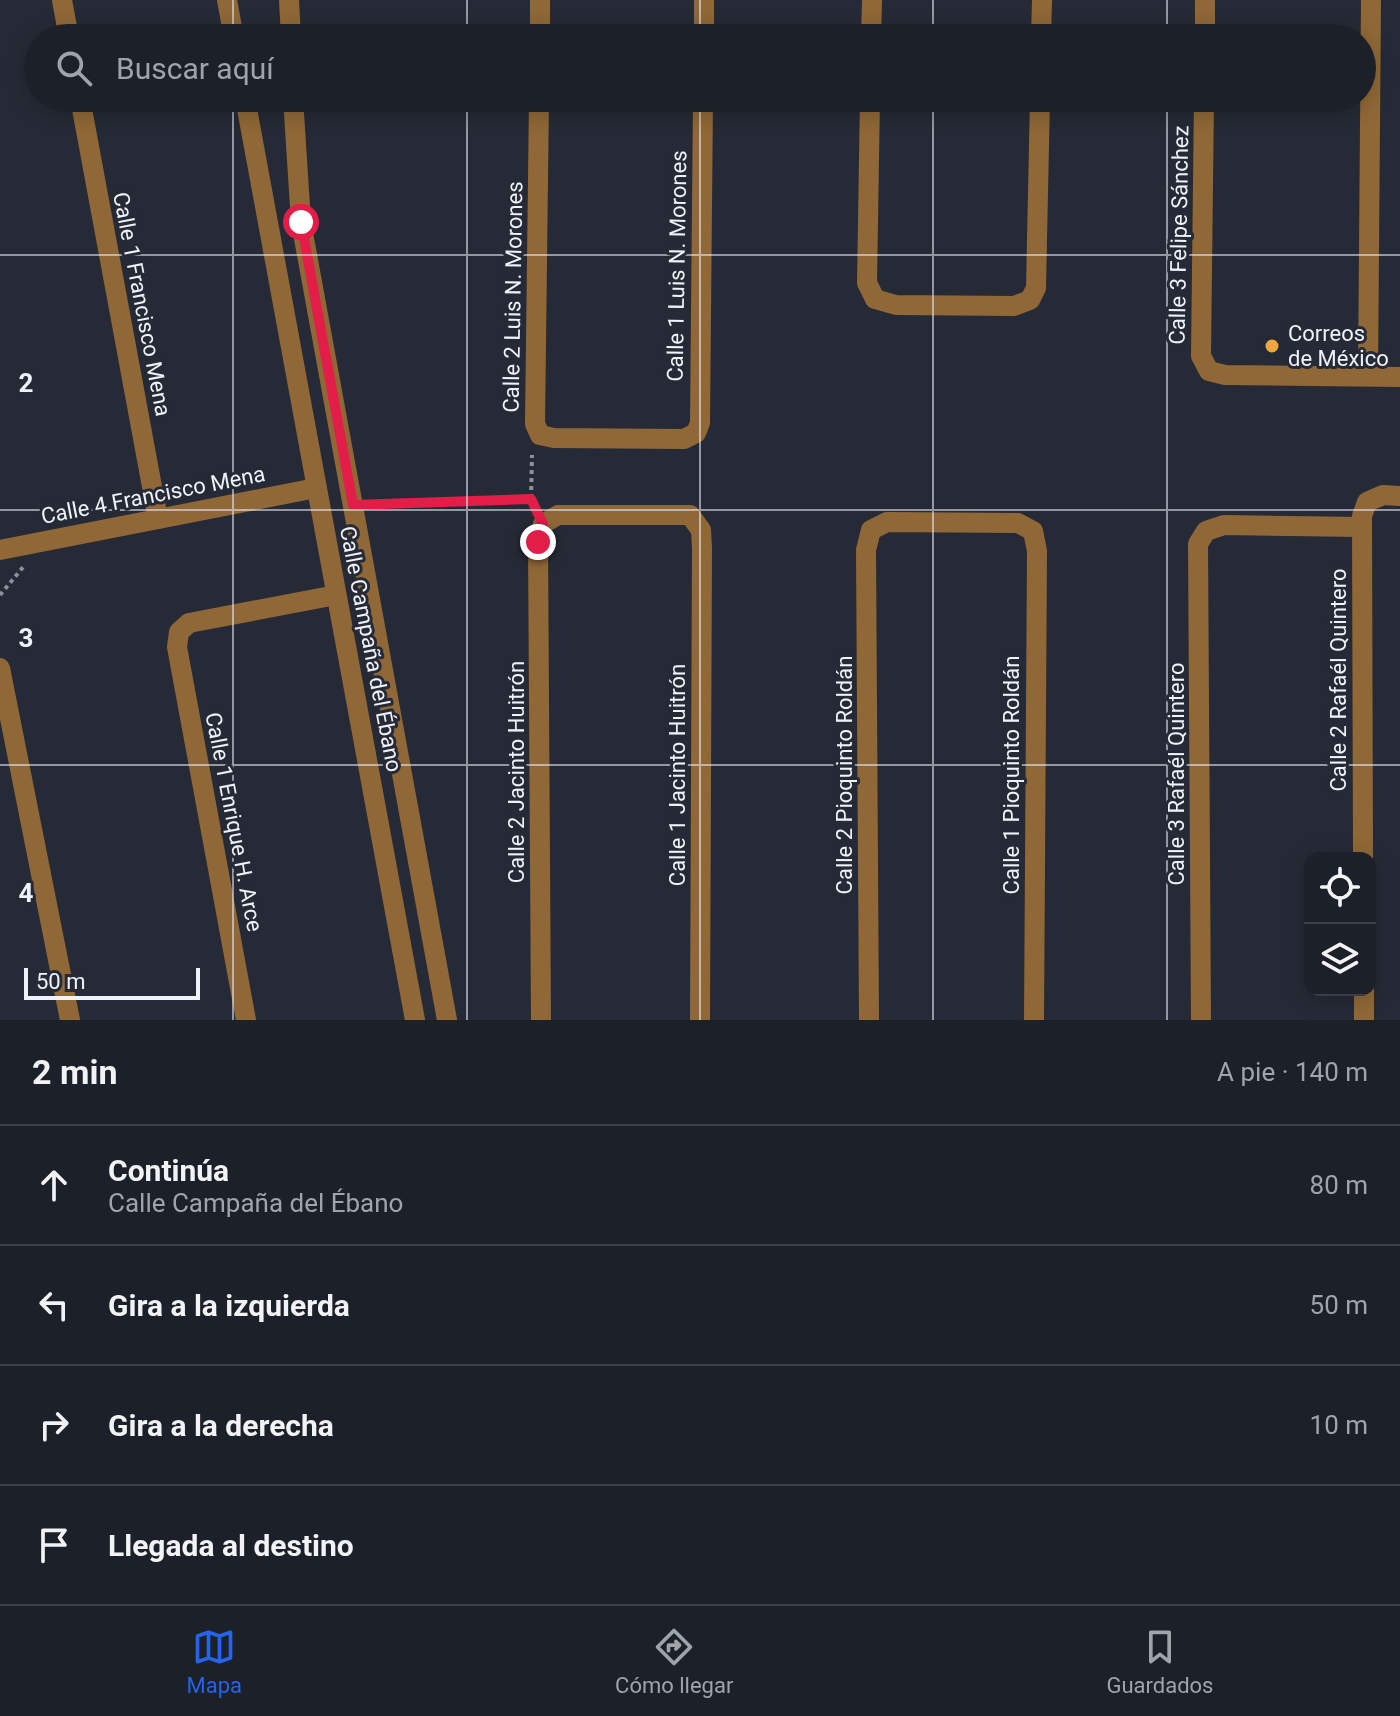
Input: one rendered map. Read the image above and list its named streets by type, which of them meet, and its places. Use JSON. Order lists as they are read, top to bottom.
{
  "streets": {
    "street": [
      "Calle 3 Felipe Sánchez",
      "Calle 1 Luis N. Morones",
      "Calle 2 Luis N. Morones",
      "Calle 1 Francisco Mena",
      "Calle 4 Francisco Mena",
      "Calle Campaña del Ébano",
      "Calle 2 Rafaél Quintero",
      "Calle 2 Jacinto Huitrón",
      "Calle 3 Rafaél Quintero",
      "Calle 1 Jacinto Huitrón",
      "Calle 2 Pioquinto Roldán",
      "Calle 1 Pioquinto Roldán",
      "Calle 1 Enrique H. Arce"
    ]
  },
  "crossings": [
    ["Calle 1 Luis N. Morones", "Calle 2 Luis N. Morones"],
    ["Calle 1 Francisco Mena", "Calle 4 Francisco Mena"],
    ["Calle 4 Francisco Mena", "Calle Campaña del Ébano"],
    ["Calle Campaña del Ébano", "Calle 1 Enrique H. Arce"],
    ["Calle 2 Rafaél Quintero", "Calle 3 Rafaél Quintero"],
    ["Calle 2 Jacinto Huitrón", "Calle 1 Jacinto Huitrón"],
    ["Calle 2 Pioquinto Roldán", "Calle 1 Pioquinto Roldán"]
  ],
  "places": ["Correos de México"],
  "scale_bar": "50 m",
  "page": {
    "search": "Buscar aquí",
    "scale": "50 m",
    "heading": ["2 min", "A pie · 140 m"],
    "list": [
      ["Continúa", "Calle Campaña del Ébano", "80 m"],
      ["Gira a la izquierda", "50 m"],
      ["Gira a la derecha", "10 m"],
      "Llegada al destino"
    ],
    "nav": ["Mapa", "Cómo llegar", "Guardados"]
  },
  "grid": {
    "rows": ["2", "3", "4"]
  }
}
